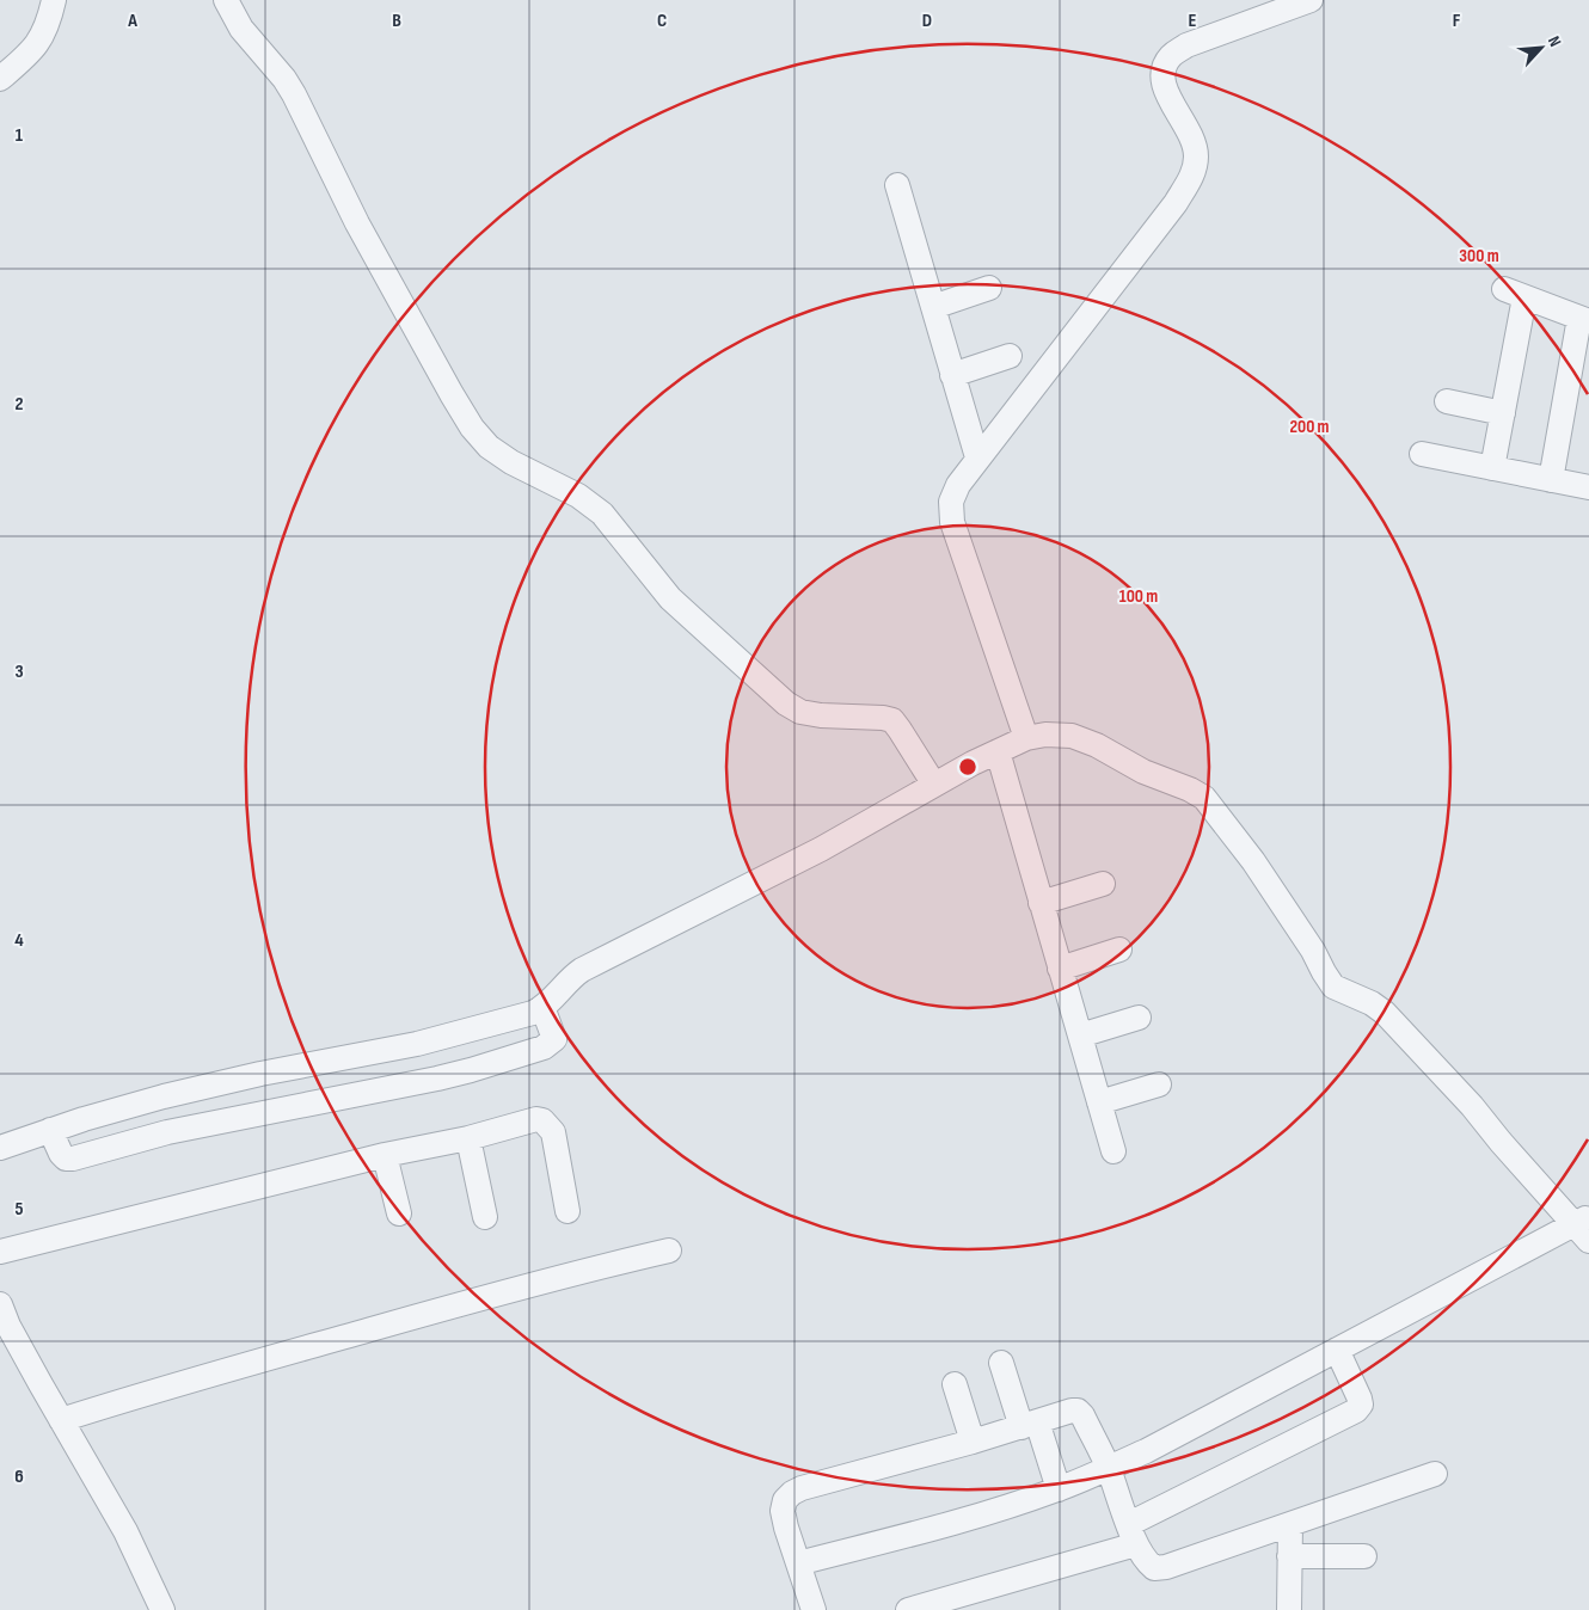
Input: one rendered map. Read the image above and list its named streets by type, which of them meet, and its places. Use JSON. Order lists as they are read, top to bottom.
{
  "north": "top right",
  "grid": {
    "columns": [
      "A",
      "B",
      "C",
      "D",
      "E",
      "F"
    ],
    "rows": [
      "1",
      "2",
      "3",
      "4",
      "5",
      "6"
    ]
  },
  "rings": ["300 m", "200 m", "100 m"]
}
